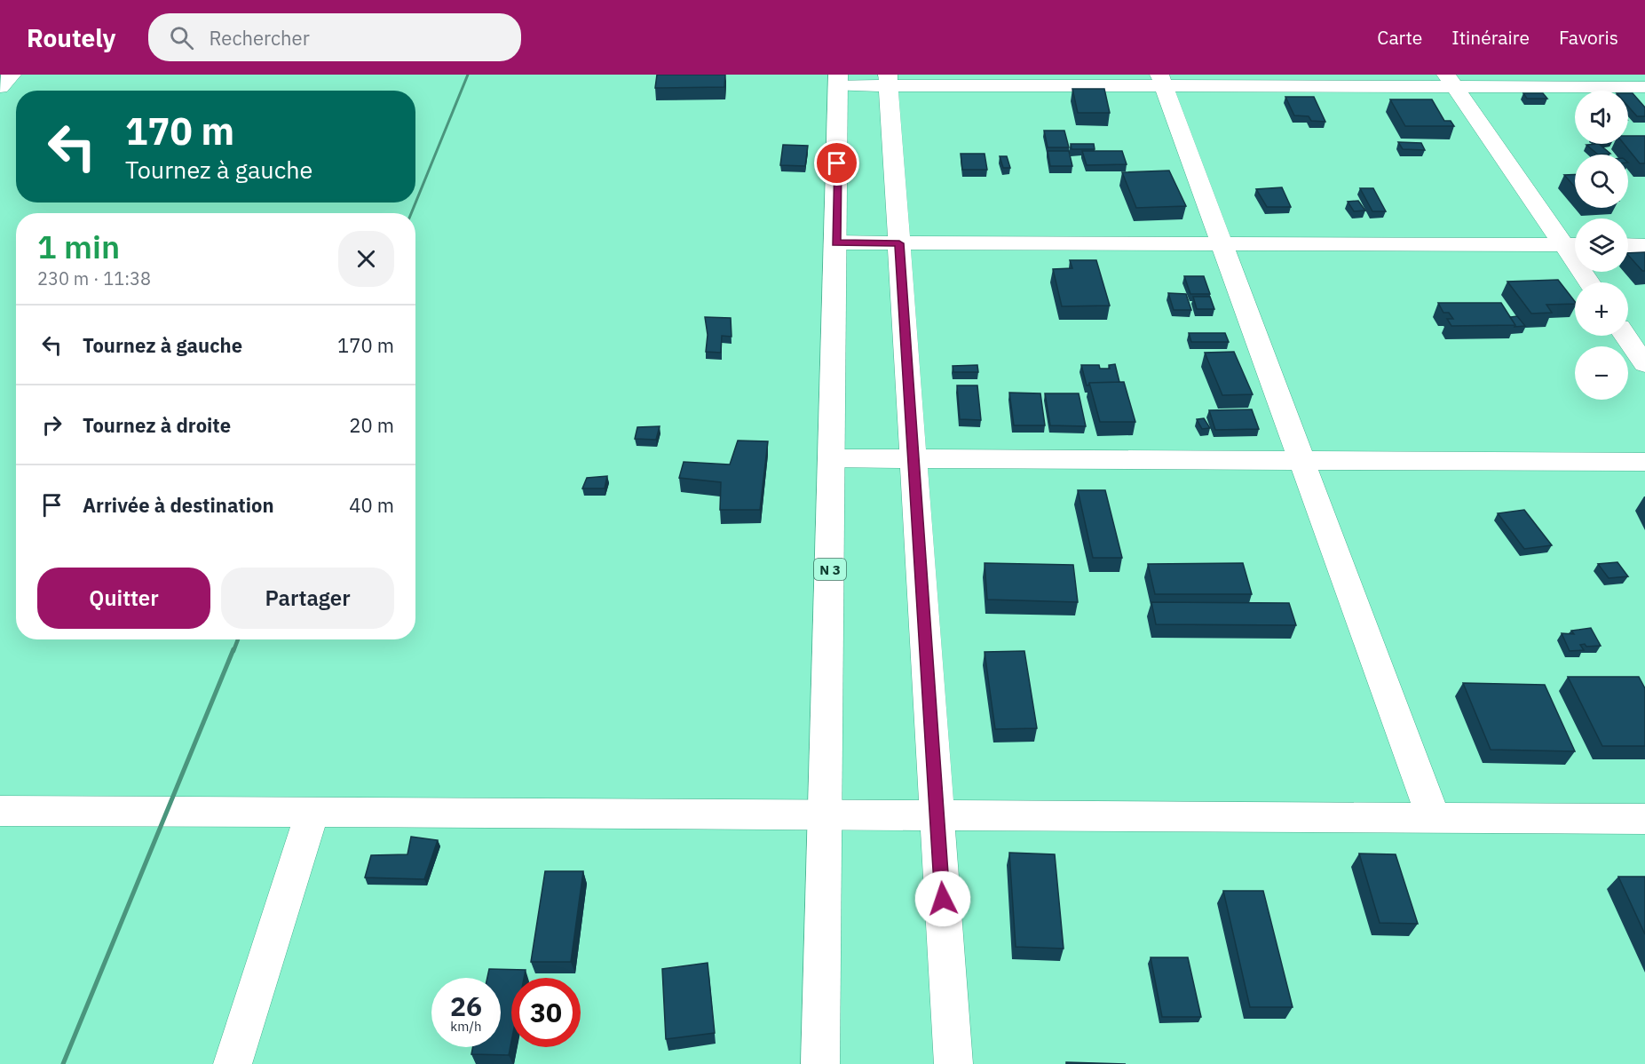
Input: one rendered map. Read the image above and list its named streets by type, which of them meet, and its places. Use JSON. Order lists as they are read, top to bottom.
{
  "streets": {
    "street": ["N 3"]
  },
  "page": {
    "header": "Routely",
    "search": "Rechercher",
    "nav": ["Carte", "Itinéraire", "Favoris"],
    "map_buttons": ["+", "−"],
    "turn": ["170 m", "Tournez à gauche"],
    "heading": ["1 min", "230 m · 11:38"],
    "list": [
      {
        "name": "Tournez à gauche",
        "value": "170 m"
      },
      {
        "name": "Tournez à droite",
        "value": "20 m"
      },
      {
        "name": "Arrivée à destination",
        "value": "40 m"
      }
    ],
    "buttons": ["Quitter", "Partager"],
    "speed": "26 km/h",
    "limit": "30"
  }
}
